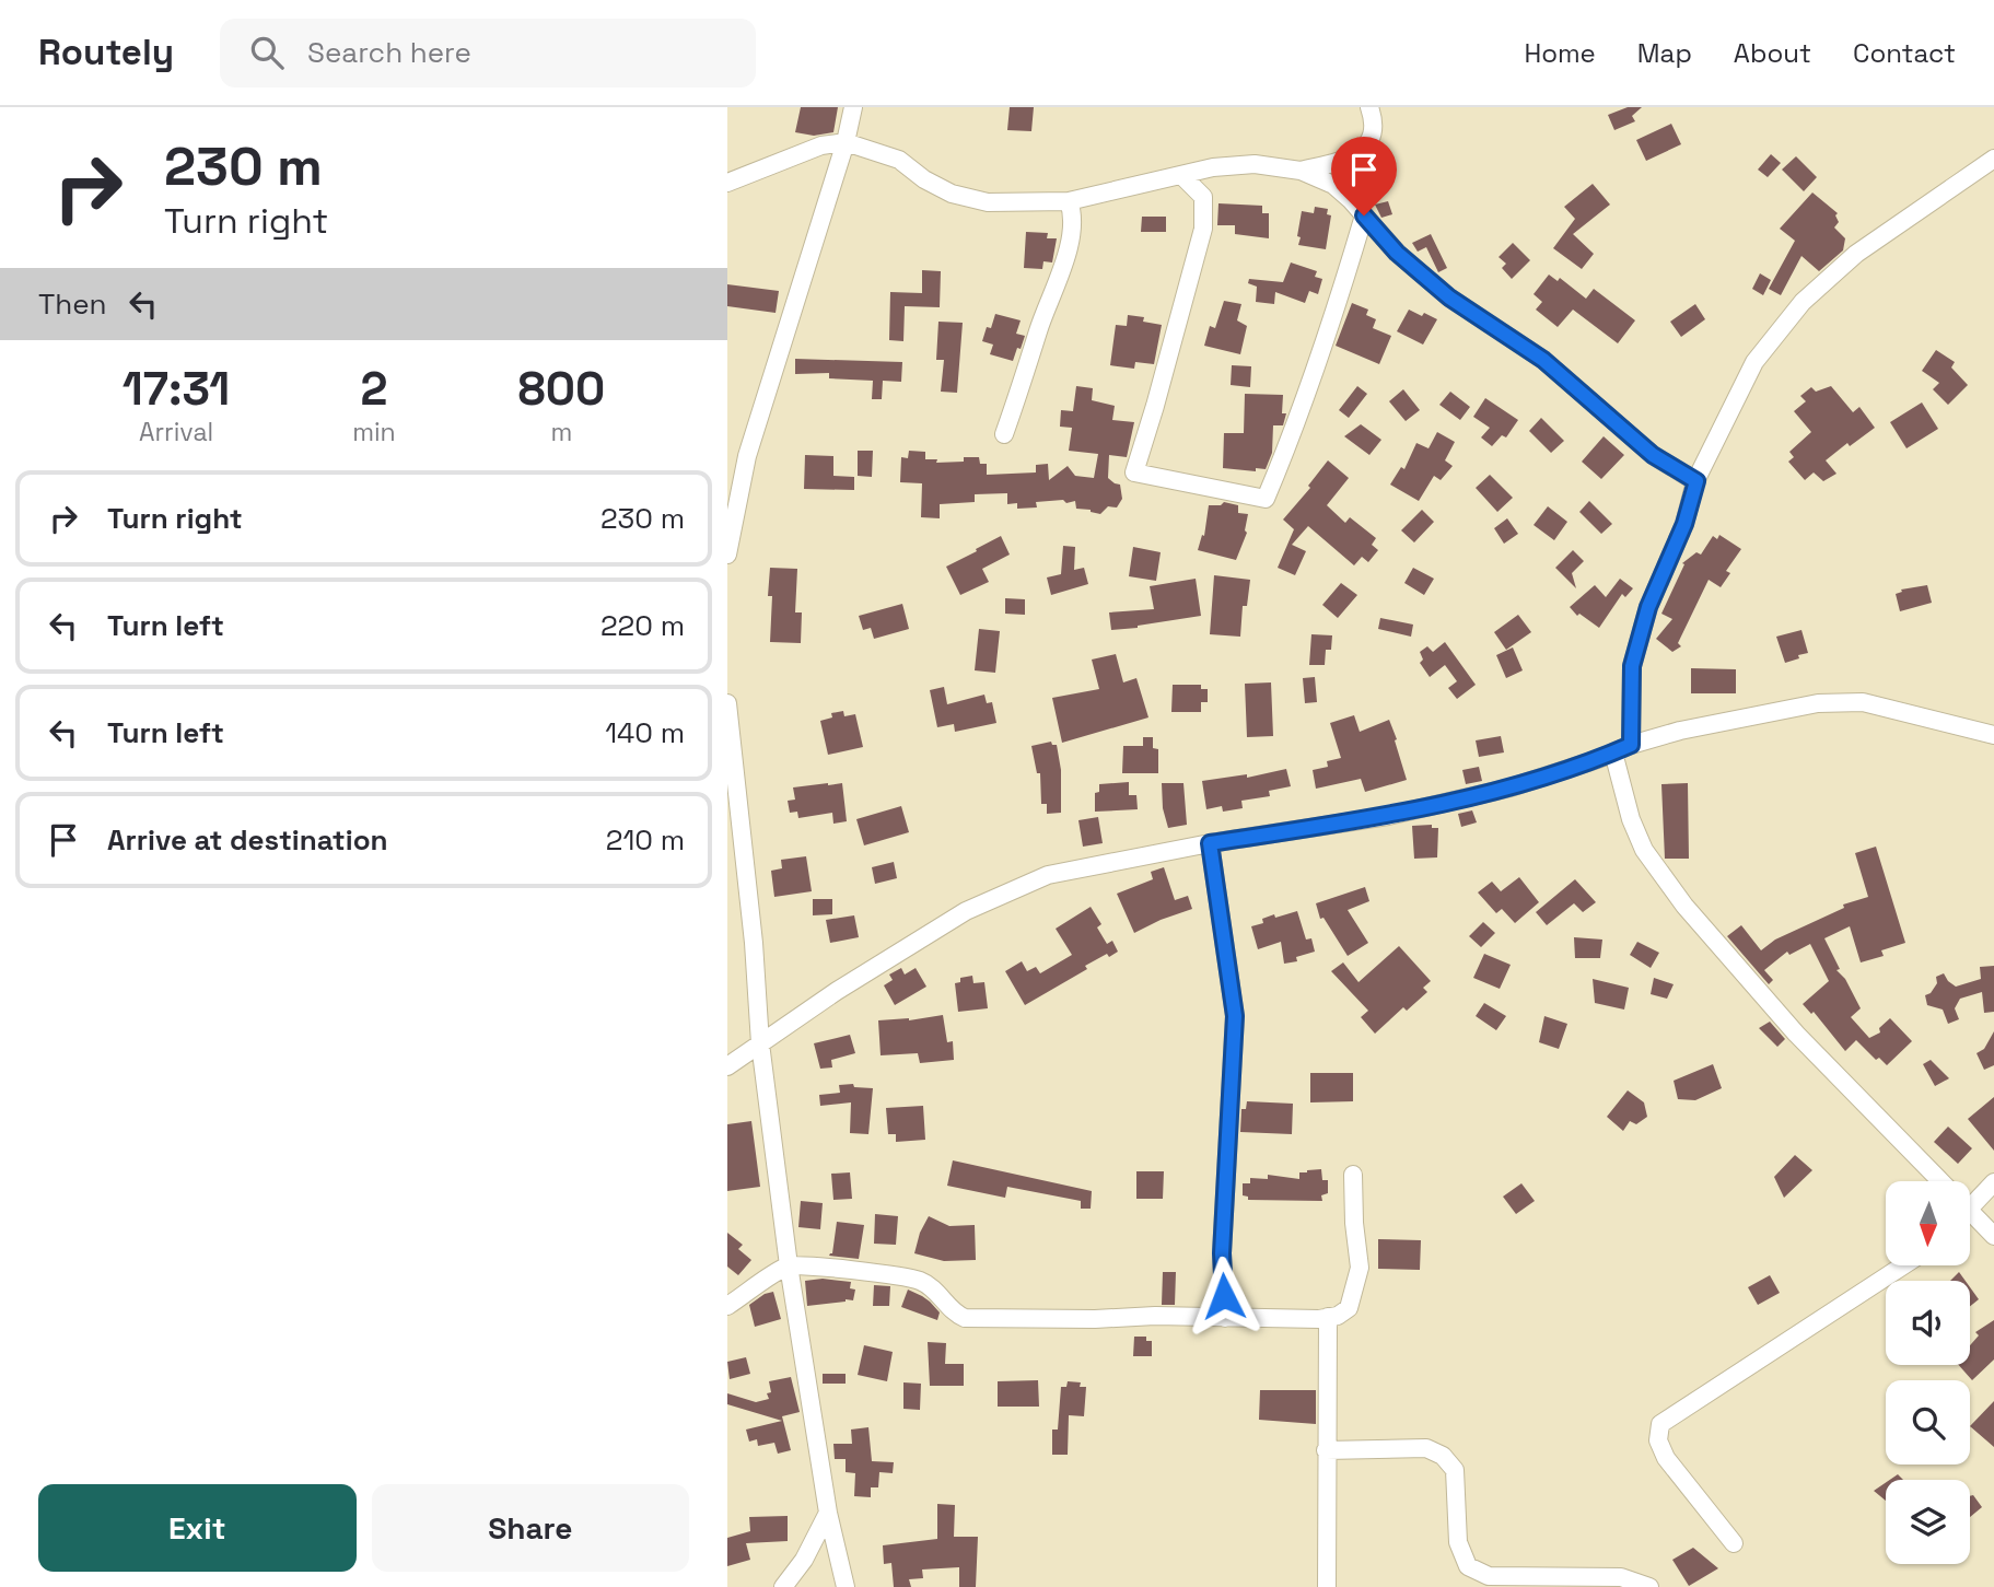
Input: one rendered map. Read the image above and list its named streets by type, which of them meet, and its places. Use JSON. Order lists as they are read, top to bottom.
{
  "north": "bottom",
  "page": {
    "header": "Routely",
    "search": "Search here",
    "nav": [
      "Home",
      "Map",
      "About",
      "Contact"
    ],
    "turn": ["230 m", "Turn right"],
    "then": "Then",
    "eta": [
      "17:31",
      "Arrival",
      "2",
      "min",
      "800",
      "m"
    ],
    "list": [
      {
        "name": "Turn right",
        "value": "230 m"
      },
      {
        "name": "Turn left",
        "value": "220 m"
      },
      {
        "name": "Turn left",
        "value": "140 m"
      },
      {
        "name": "Arrive at destination",
        "value": "210 m"
      }
    ],
    "buttons": ["Exit", "Share"]
  }
}
